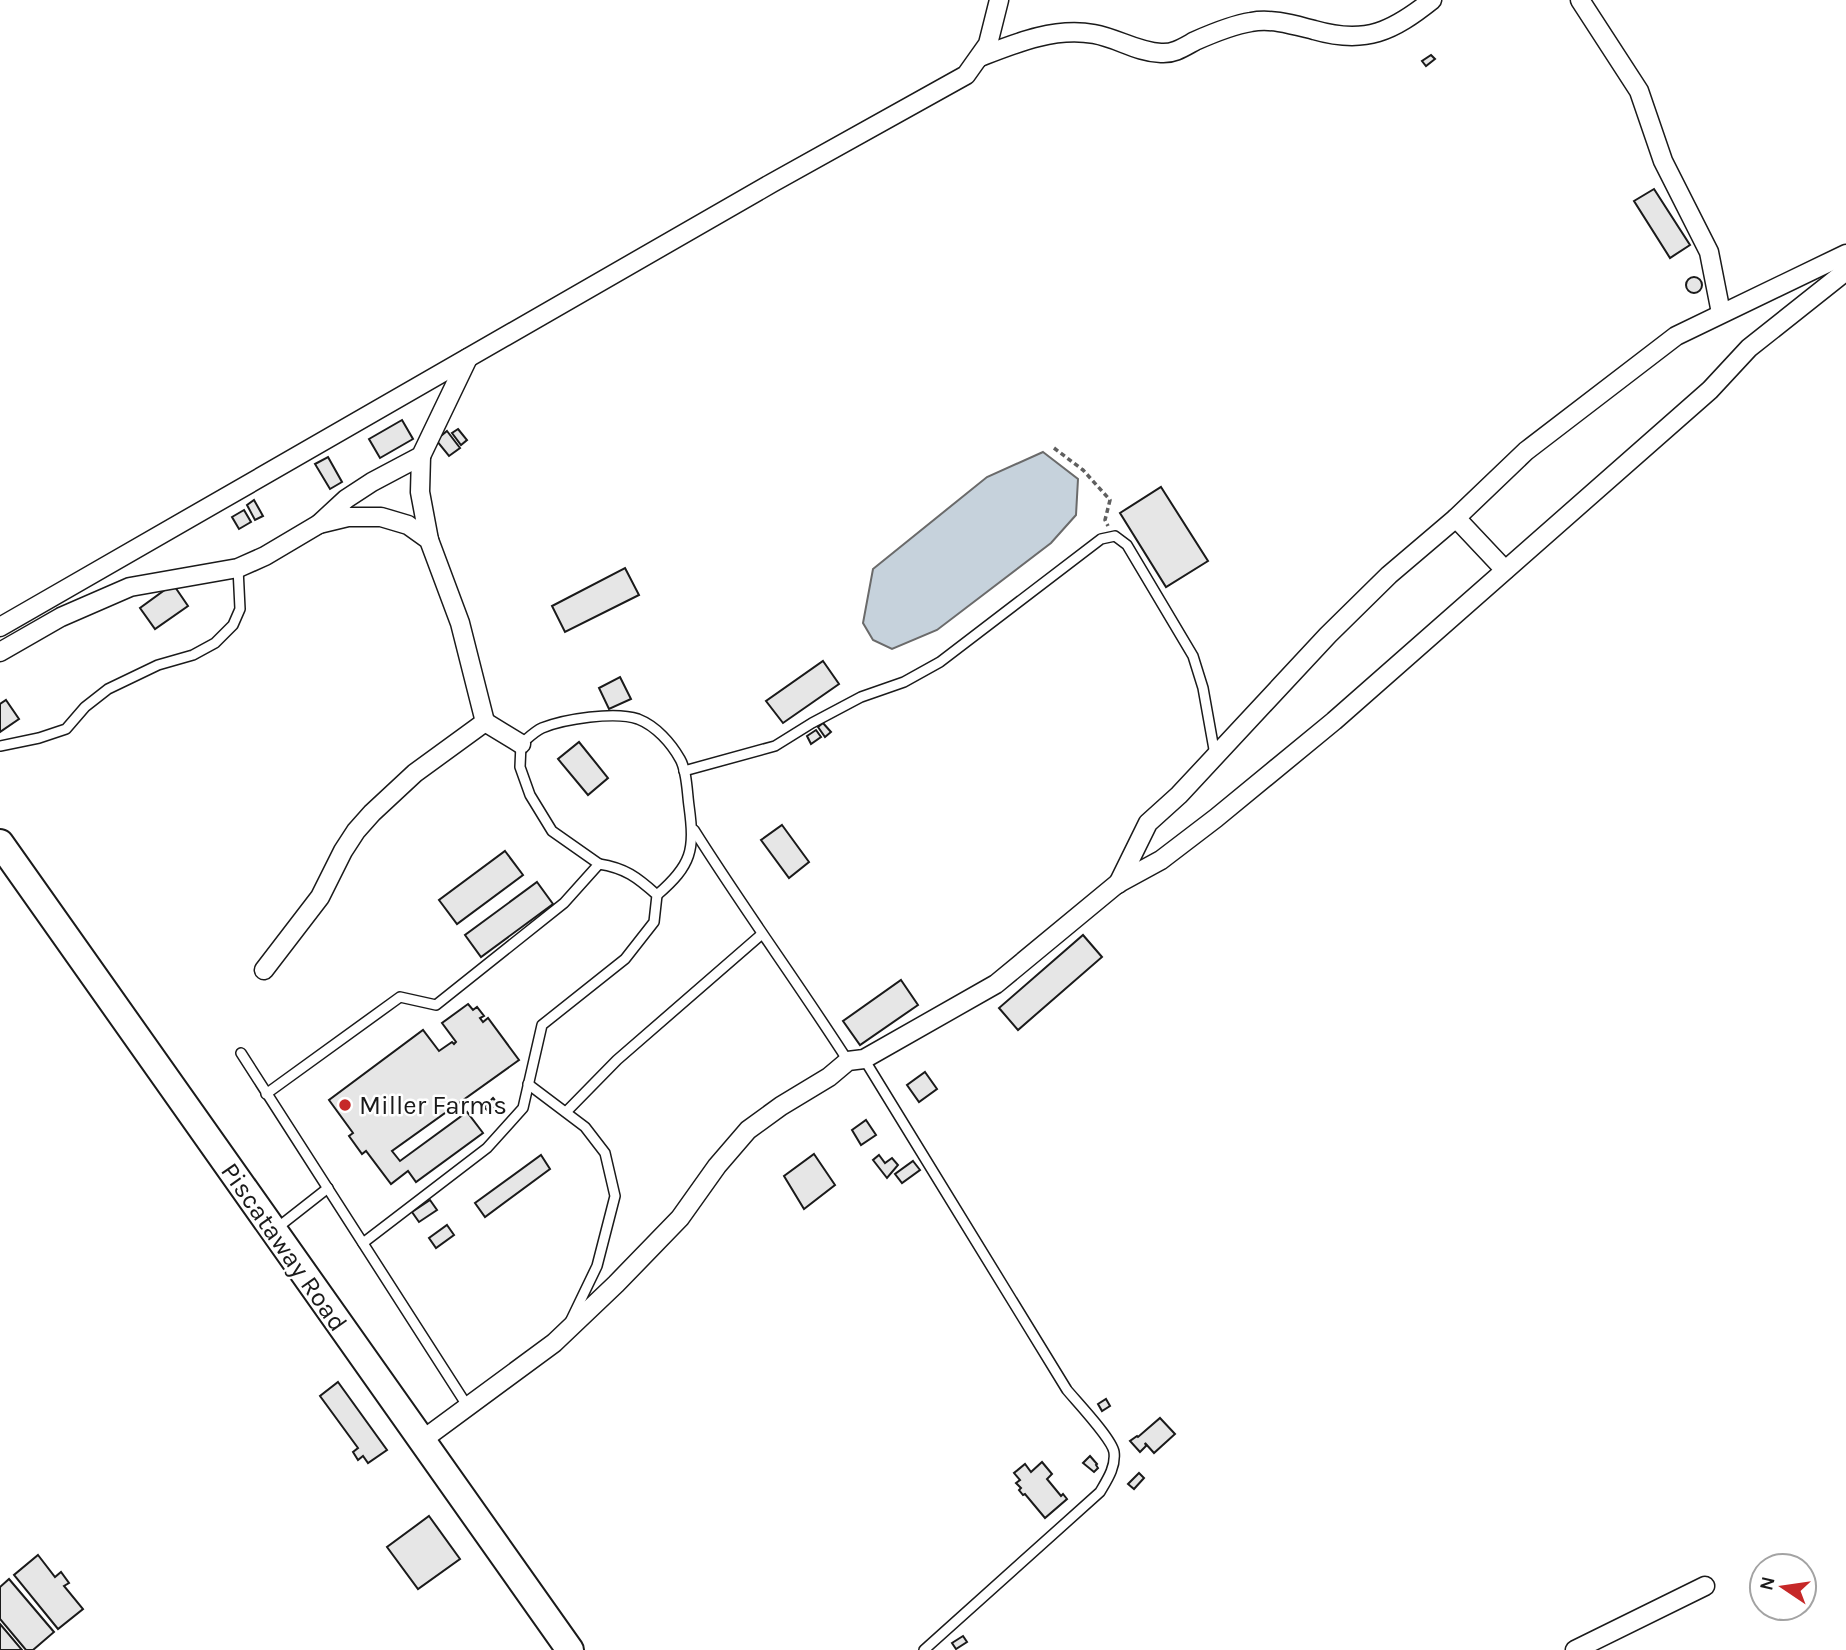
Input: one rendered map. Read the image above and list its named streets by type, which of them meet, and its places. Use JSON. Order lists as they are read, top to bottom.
{
  "streets": {
    "main road": ["Piscataway Road"]
  },
  "places": ["Miller Farms"],
  "north": "left"
}
